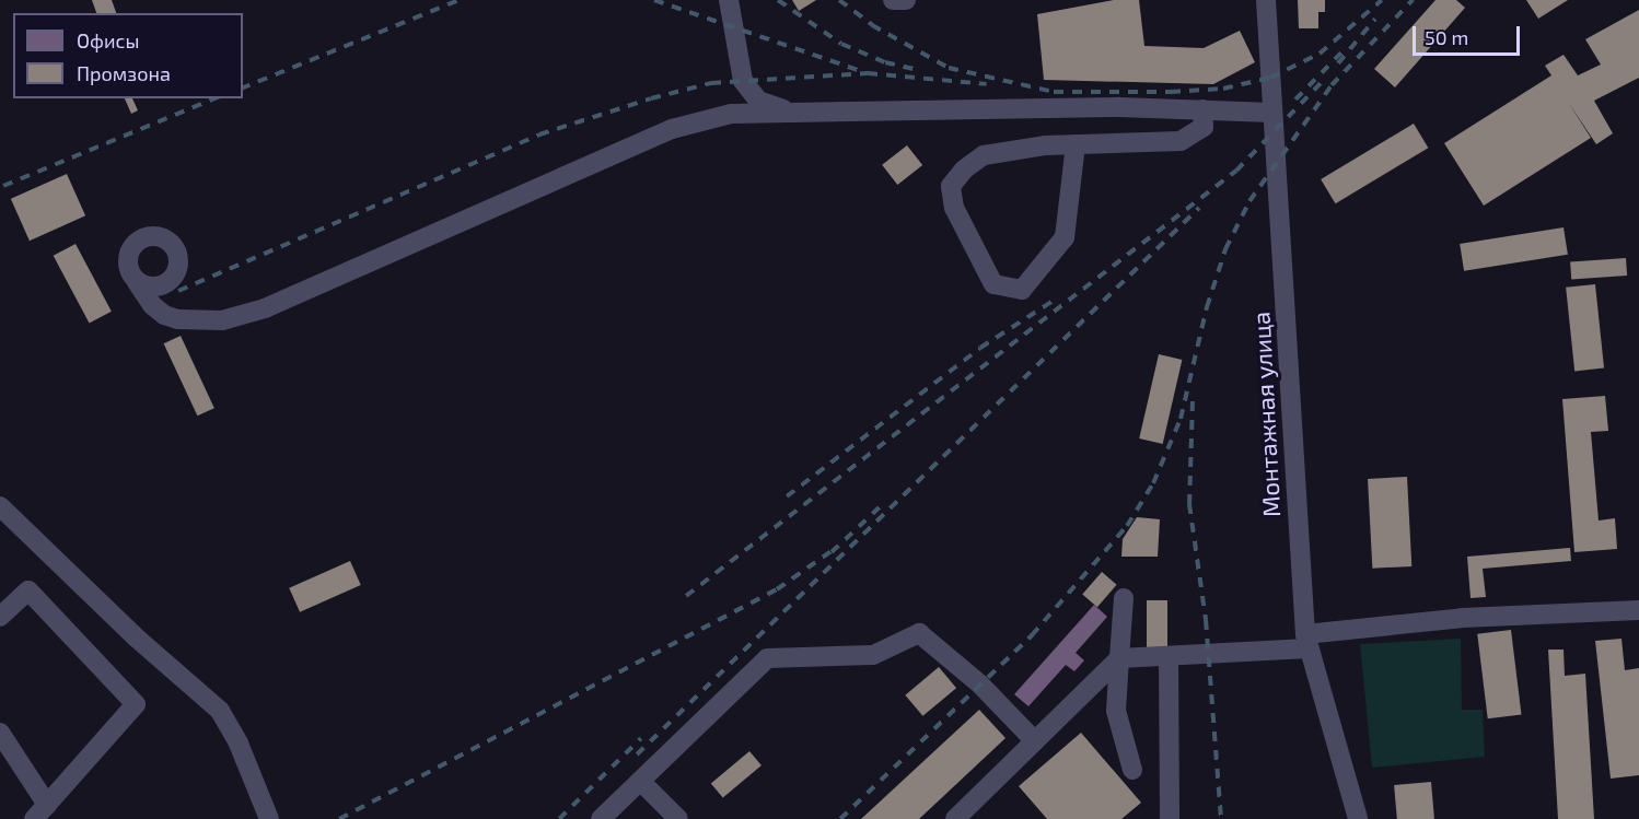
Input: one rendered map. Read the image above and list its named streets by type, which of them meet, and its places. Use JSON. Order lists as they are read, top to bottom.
{
  "streets": {
    "street": ["Монтажная улица"]
  },
  "legend": ["Офисы", "Промзона"],
  "scale_bar": "50 m"
}
